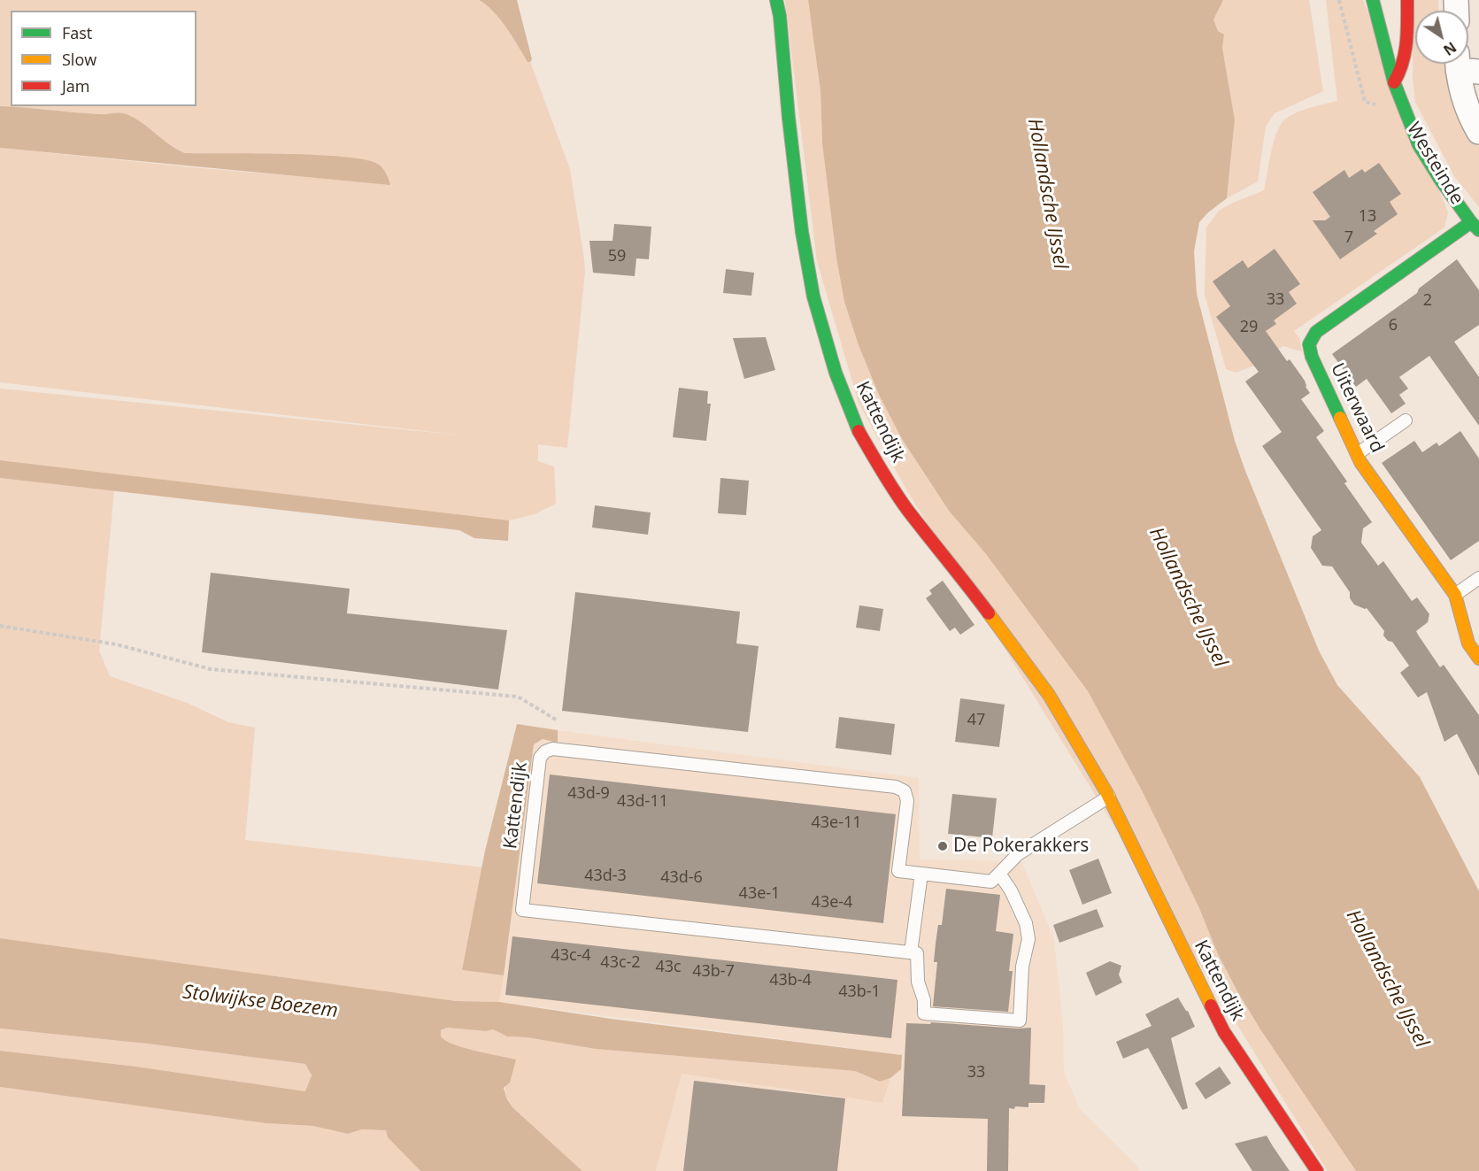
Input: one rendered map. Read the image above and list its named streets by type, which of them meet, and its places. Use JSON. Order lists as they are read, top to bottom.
{
  "streets": {
    "street": ["Westeinde", "Uiterwaard", "Kattendijk"]
  },
  "crossings": [
    ["Westeinde", "Uiterwaard"]
  ],
  "water": ["Hollandsche IJssel", "Stolwijkse Boezem"],
  "places": ["De Pokerakkers"],
  "house_numbers": [
    "13",
    "7",
    "59",
    "33",
    "2",
    "6",
    "29",
    "47",
    "43d-9",
    "43d-11",
    "43e-11",
    "43d-3",
    "43d-6",
    "43e-1",
    "43e-4",
    "43c-4",
    "43c-2",
    "43c",
    "43b-7",
    "43b-4",
    "43b-1",
    "33"
  ],
  "legend": ["Fast", "Slow", "Jam"],
  "north": "bottom right"
}
